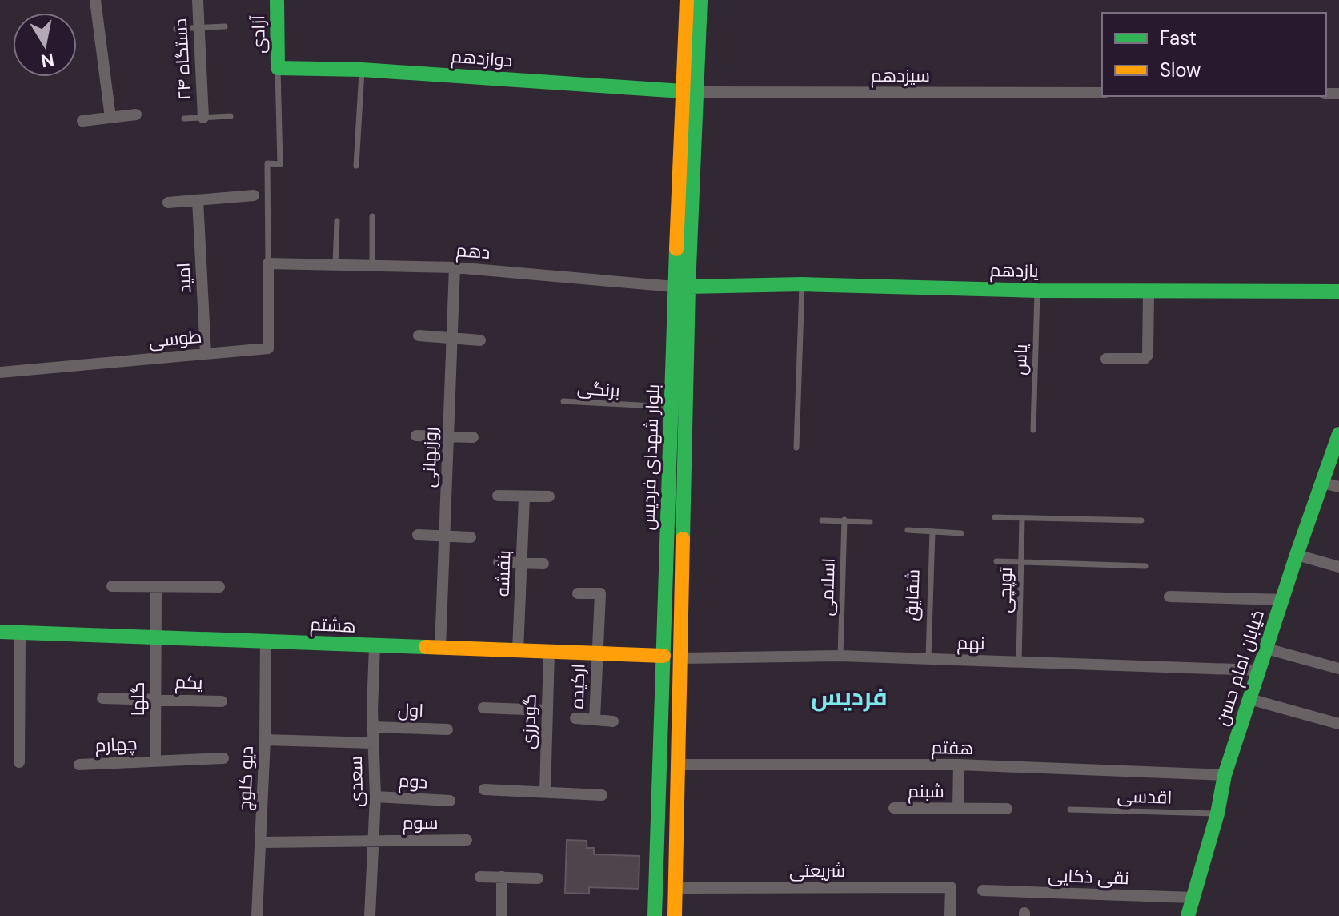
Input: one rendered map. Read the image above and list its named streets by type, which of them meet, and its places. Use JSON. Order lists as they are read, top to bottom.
{
  "streets": {
    "street": [
      "آزادی",
      "دوازدهم",
      "۲۴ دستگاه",
      "سیزدهم",
      "دهم",
      "یازدهم",
      "امید",
      "طوسی",
      "روزبهانی",
      "بلوار شهدای فردیس",
      "بنفشه",
      "هشتم",
      "نهم",
      "خیابان امام حسن",
      "یکم",
      "ارکیده",
      "گلها",
      "اول",
      "گودرزی",
      "چهارم",
      "هفتم",
      "دیو کلوچ",
      "سعدی",
      "دوم",
      "شبنم",
      "سوم",
      "شریعتی",
      "نقی ذکایی"
    ],
    "lane": [
      "یاس",
      "برنگی",
      "اسلامی",
      "توپچی",
      "شقایق",
      "اقدسی"
    ]
  },
  "crossings": [
    ["آزادی", "دوازدهم"],
    ["دوازدهم", "سیزدهم"],
    ["دوازدهم", "بلوار شهدای فردیس"],
    ["سیزدهم", "بلوار شهدای فردیس"],
    ["دهم", "یازدهم"],
    ["دهم", "طوسی"],
    ["دهم", "روزبهانی"],
    ["دهم", "بلوار شهدای فردیس"],
    ["یازدهم", "یاس"],
    ["یازدهم", "بلوار شهدای فردیس"],
    ["امید", "طوسی"],
    ["برنگی", "بلوار شهدای فردیس"],
    ["روزبهانی", "هشتم"],
    ["بلوار شهدای فردیس", "هشتم"],
    ["بلوار شهدای فردیس", "نهم"],
    ["بلوار شهدای فردیس", "هفتم"],
    ["بنفشه", "هشتم"],
    ["اسلامی", "نهم"],
    ["توپچی", "نهم"],
    ["شقایق", "نهم"],
    ["هشتم", "ارکیده"],
    ["هشتم", "گلها"],
    ["هشتم", "گودرزی"],
    ["هشتم", "دیو کلوچ"],
    ["هشتم", "سعدی"],
    ["نهم", "خیابان امام حسن"],
    ["خیابان امام حسن", "هفتم"],
    ["خیابان امام حسن", "اقدسی"],
    ["خیابان امام حسن", "نقی ذکایی"],
    ["یکم", "گلها"],
    ["گلها", "چهارم"],
    ["اول", "سعدی"],
    ["هفتم", "شبنم"],
    ["دیو کلوچ", "سوم"],
    ["سعدی", "دوم"],
    ["سعدی", "سوم"]
  ],
  "districts": ["فردیس"],
  "legend": ["Fast", "Slow"],
  "north": "bottom"
}
